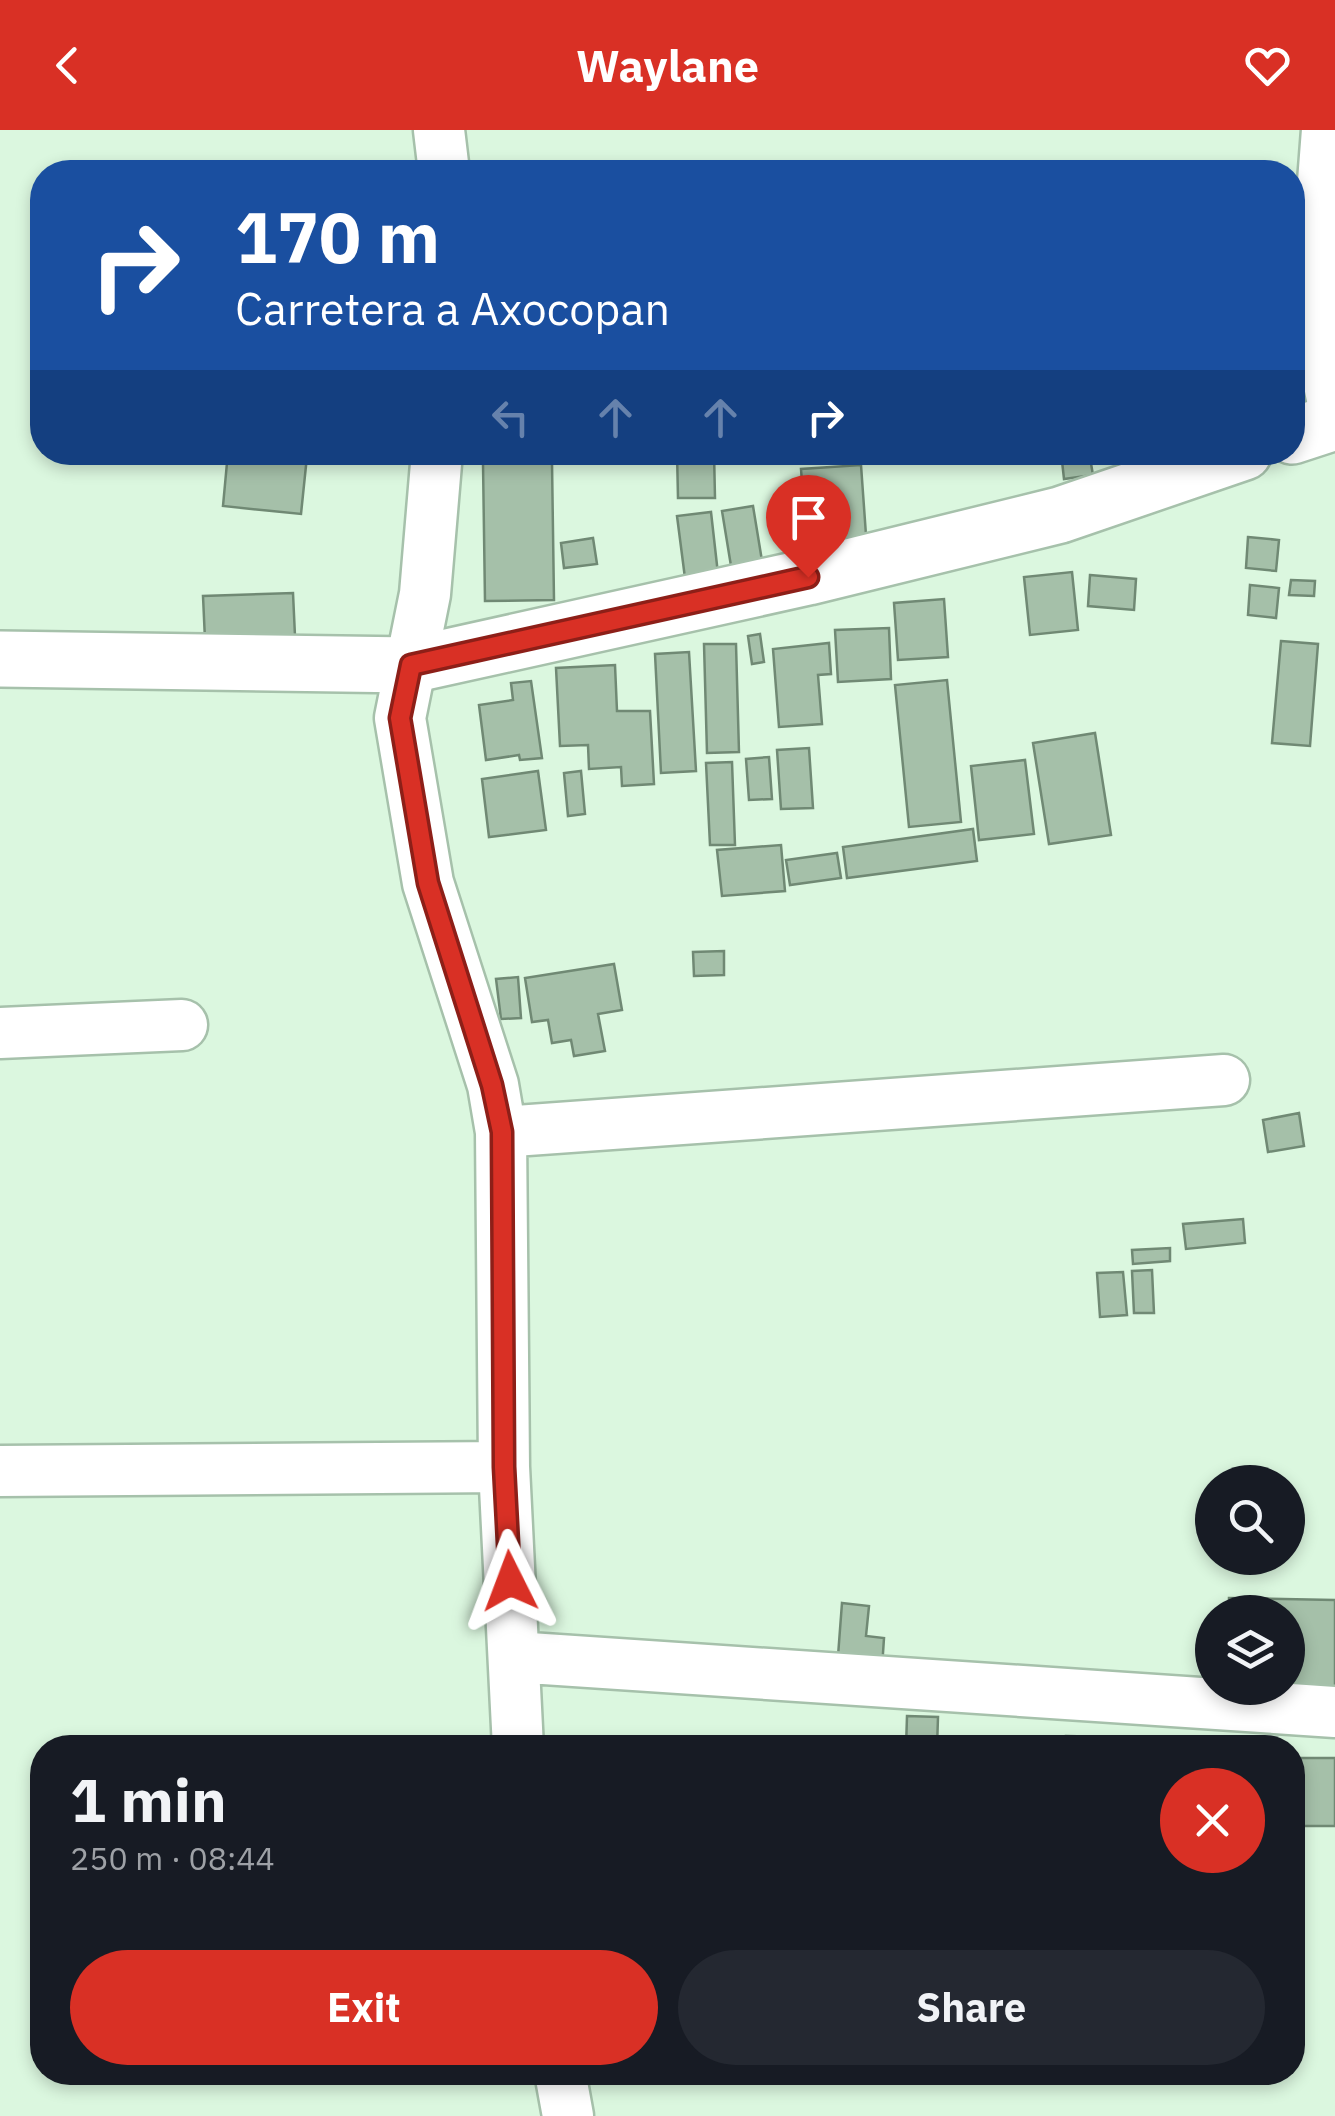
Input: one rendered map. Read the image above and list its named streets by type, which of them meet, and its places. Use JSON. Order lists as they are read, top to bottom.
{
  "page": {
    "header": "Waylane",
    "turn": ["170 m", "Carretera a Axocopan"],
    "heading": ["1 min", "250 m · 08:44"],
    "buttons": ["Exit", "Share"]
  }
}
